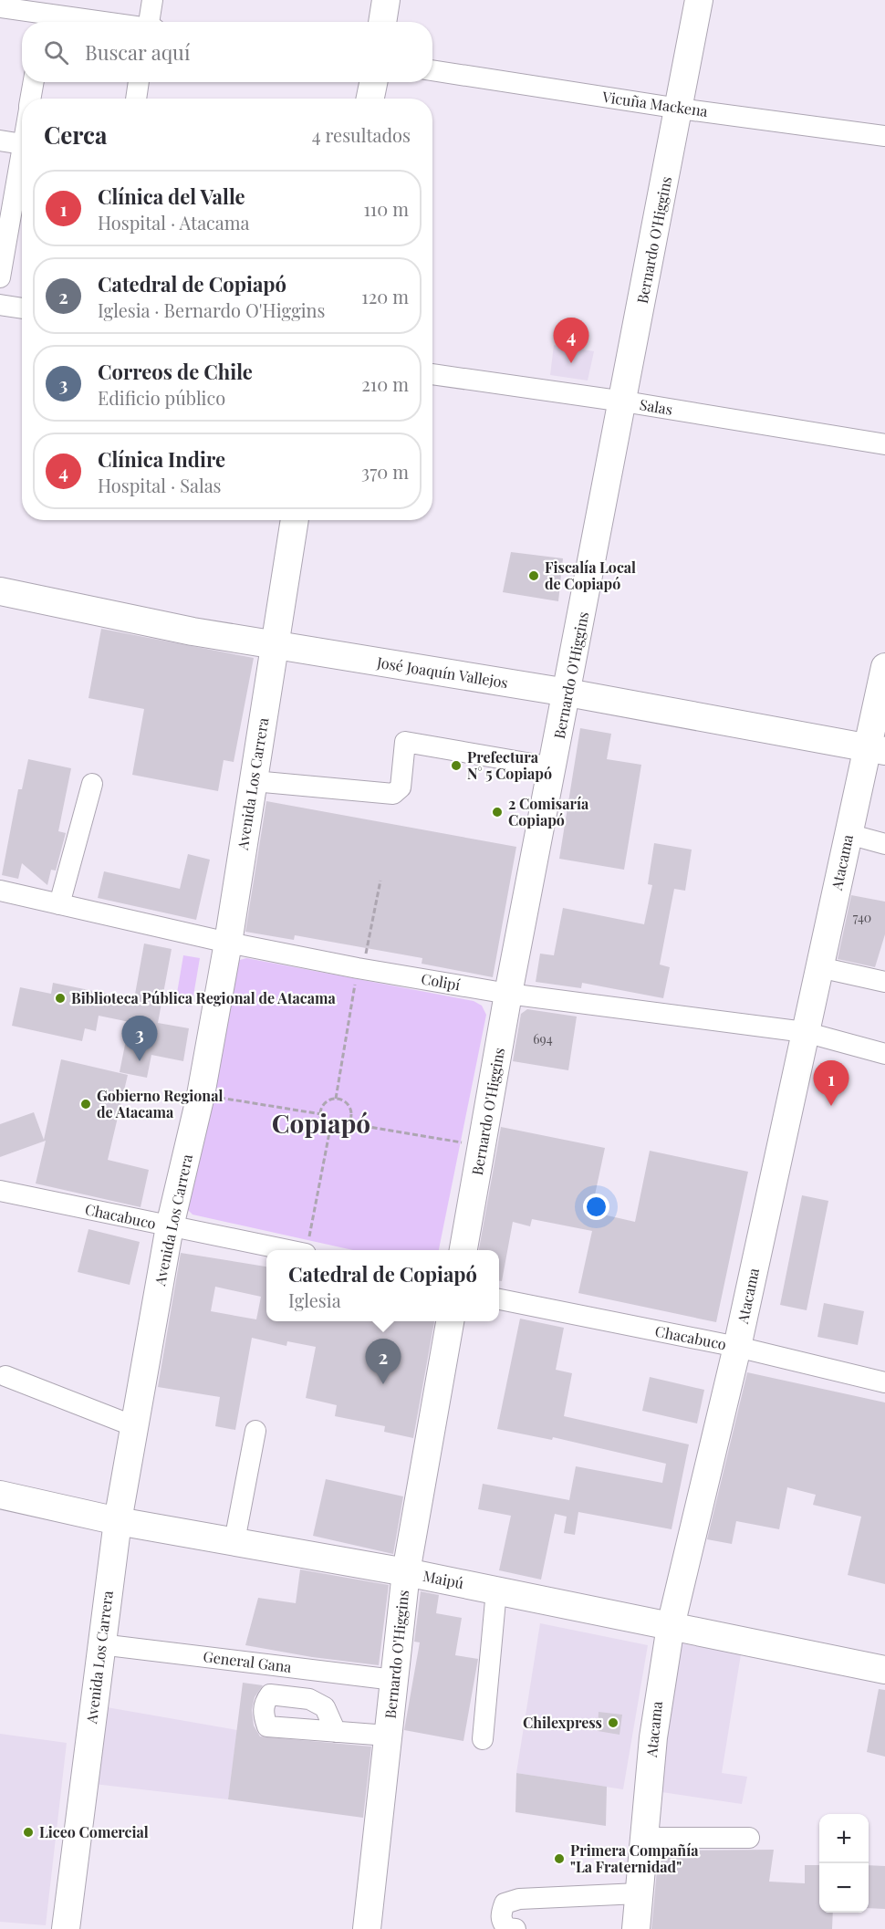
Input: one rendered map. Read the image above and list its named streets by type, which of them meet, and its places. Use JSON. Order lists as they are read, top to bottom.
{
  "streets": {
    "main road": [
      "Bernardo O'Higgins",
      "José Joaquín Vallejos",
      "Avenida Los Carrera",
      "Atacama",
      "Maipú"
    ],
    "street": [
      "Vicuña Mackena",
      "Salas",
      "Colipí",
      "Chacabuco",
      "General Gana"
    ]
  },
  "crossings": [
    ["Vicuña Mackena", "Bernardo O'Higgins"],
    ["Bernardo O'Higgins", "Salas"],
    ["Bernardo O'Higgins", "José Joaquín Vallejos"],
    ["Bernardo O'Higgins", "Colipí"],
    ["Bernardo O'Higgins", "Maipú"],
    ["Bernardo O'Higgins", "General Gana"],
    ["José Joaquín Vallejos", "Avenida Los Carrera"],
    ["José Joaquín Vallejos", "Atacama"],
    ["Avenida Los Carrera", "Colipí"],
    ["Avenida Los Carrera", "Chacabuco"],
    ["Avenida Los Carrera", "Maipú"],
    ["Avenida Los Carrera", "General Gana"],
    ["Atacama", "Colipí"],
    ["Atacama", "Chacabuco"],
    ["Atacama", "Maipú"]
  ],
  "districts": ["Copiapó"],
  "places": [
    "Fiscalía Local de Copiapó",
    "Prefectura N° 5 Copiapó",
    "2 Comisaría Copiapó",
    "Biblioteca Pública Regional de Atacama",
    "Gobierno Regional de Atacama",
    "Chilexpress",
    "Liceo Comercial",
    "Primera Compañía \"La Fraternidad\""
  ],
  "house_numbers": ["740", "694"],
  "page": {
    "search": "Buscar aquí",
    "heading": ["Cerca", "4 resultados"],
    "list": [
      {
        "mark": "1",
        "name": "Clínica del Valle",
        "note": "Hospital · Atacama",
        "value": "110 m"
      },
      {
        "mark": "2",
        "name": "Catedral de Copiapó",
        "note": "Iglesia · Bernardo O'Higgins",
        "value": "120 m"
      },
      {
        "mark": "3",
        "name": "Correos de Chile",
        "note": "Edificio público",
        "value": "210 m"
      },
      {
        "mark": "4",
        "name": "Clínica Indire",
        "note": "Hospital · Salas",
        "value": "370 m"
      }
    ],
    "pins": [
      "4",
      "3",
      "1",
      "2"
    ],
    "popup": ["Catedral de Copiapó", "Iglesia"],
    "map_buttons": ["+", "−"]
  }
}
